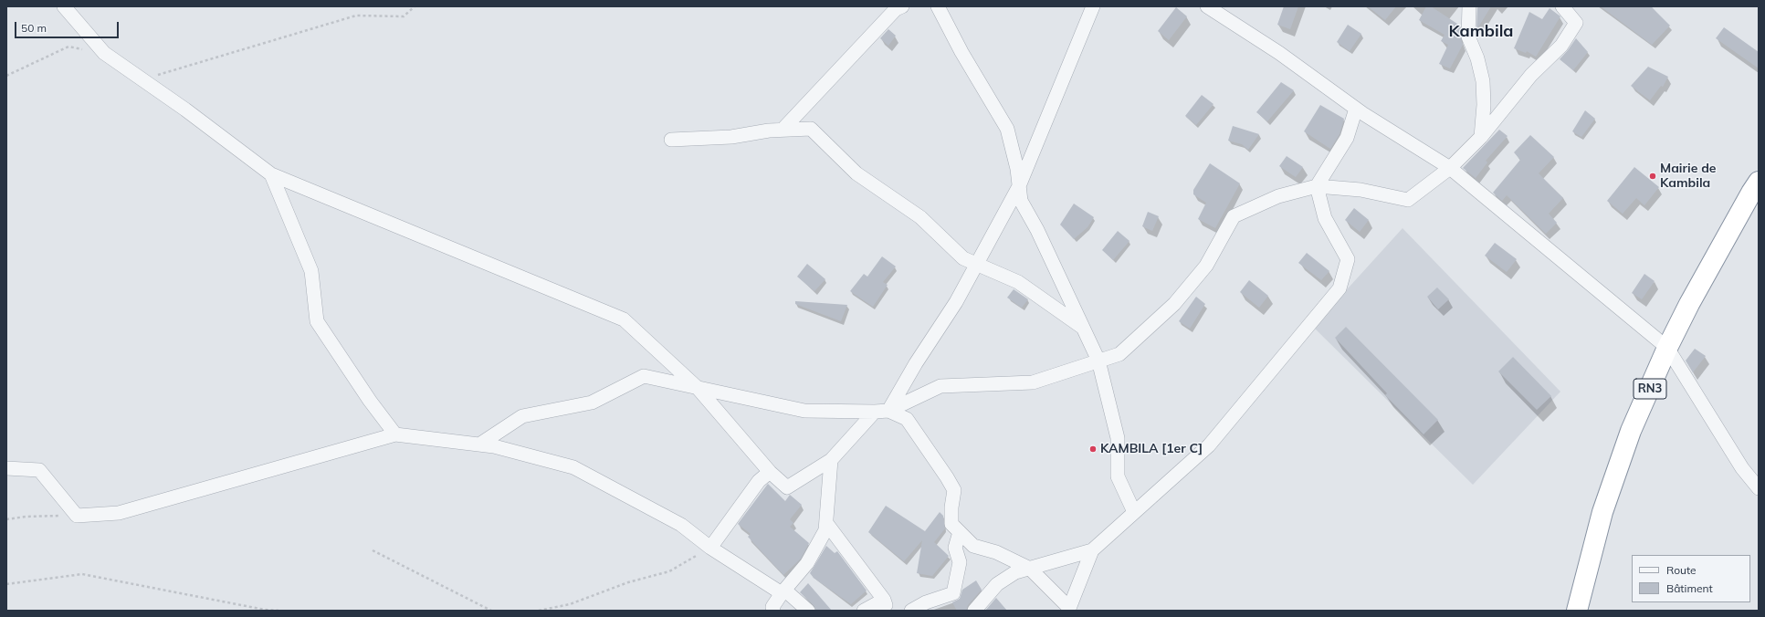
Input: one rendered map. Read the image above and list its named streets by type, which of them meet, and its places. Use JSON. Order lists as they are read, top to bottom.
{
  "streets": {
    "highway": ["RN3"]
  },
  "districts": ["Kambila"],
  "places": ["Mairie de Kambila", "KAMBILA [1er C]"],
  "legend": ["Route", "Bâtiment"],
  "scale_bar": "50 m"
}
